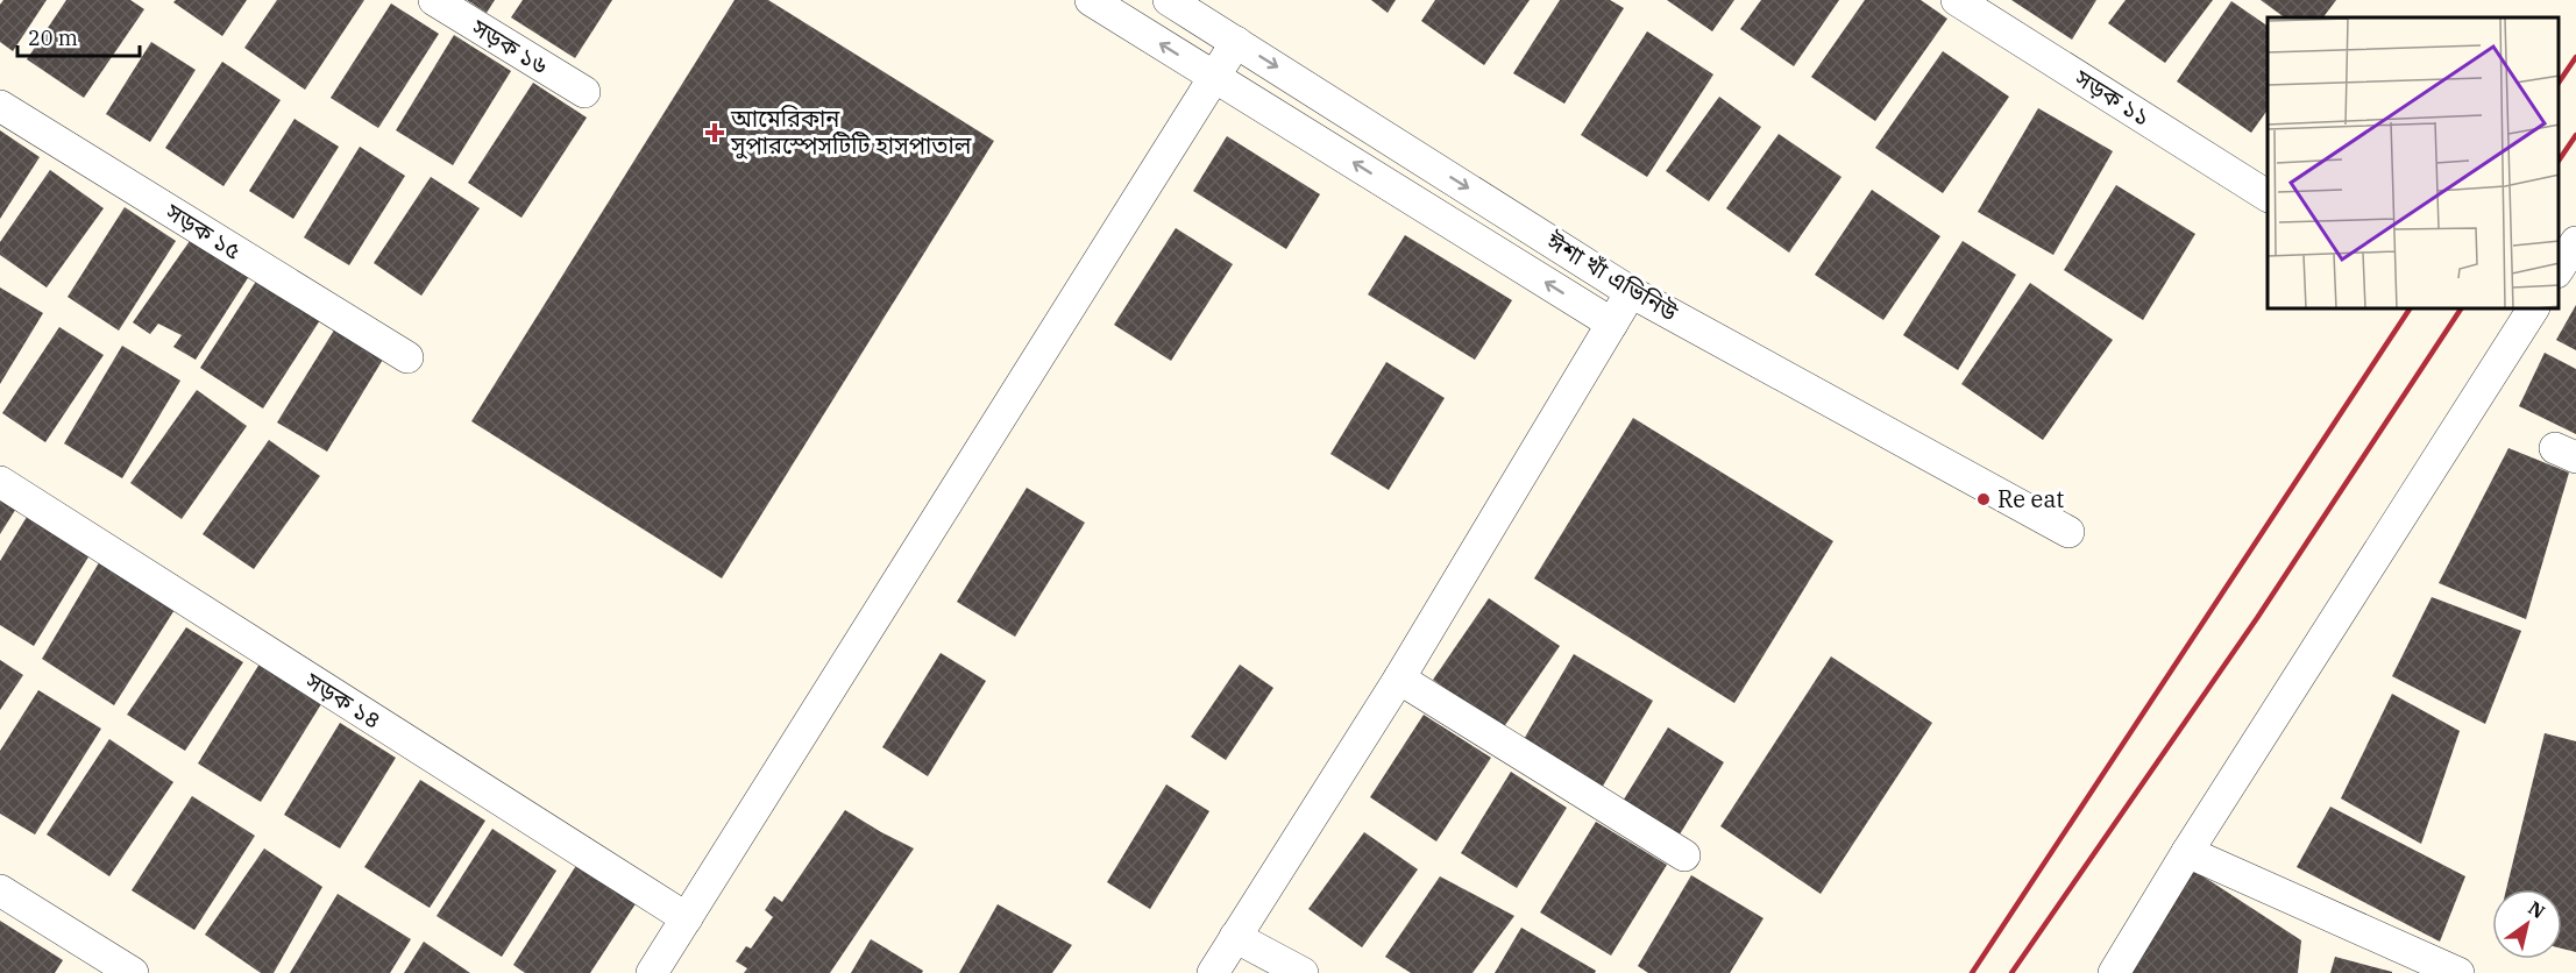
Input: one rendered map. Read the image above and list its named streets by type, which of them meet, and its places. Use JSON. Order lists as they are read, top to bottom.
{
  "streets": {
    "street": [
      "সড়ক ১৬",
      "সড়ক ১১",
      "সড়ক ১৫",
      "ঈশা খাঁ এভিনিউ",
      "সড়ক ১৪"
    ]
  },
  "places": {
    "health": ["আমেরিকান সুপারস্পেসটিটি হাসপাতাল"],
    "other": ["Re eat"]
  },
  "scale_bar": "20 m",
  "north": "top right"
}
